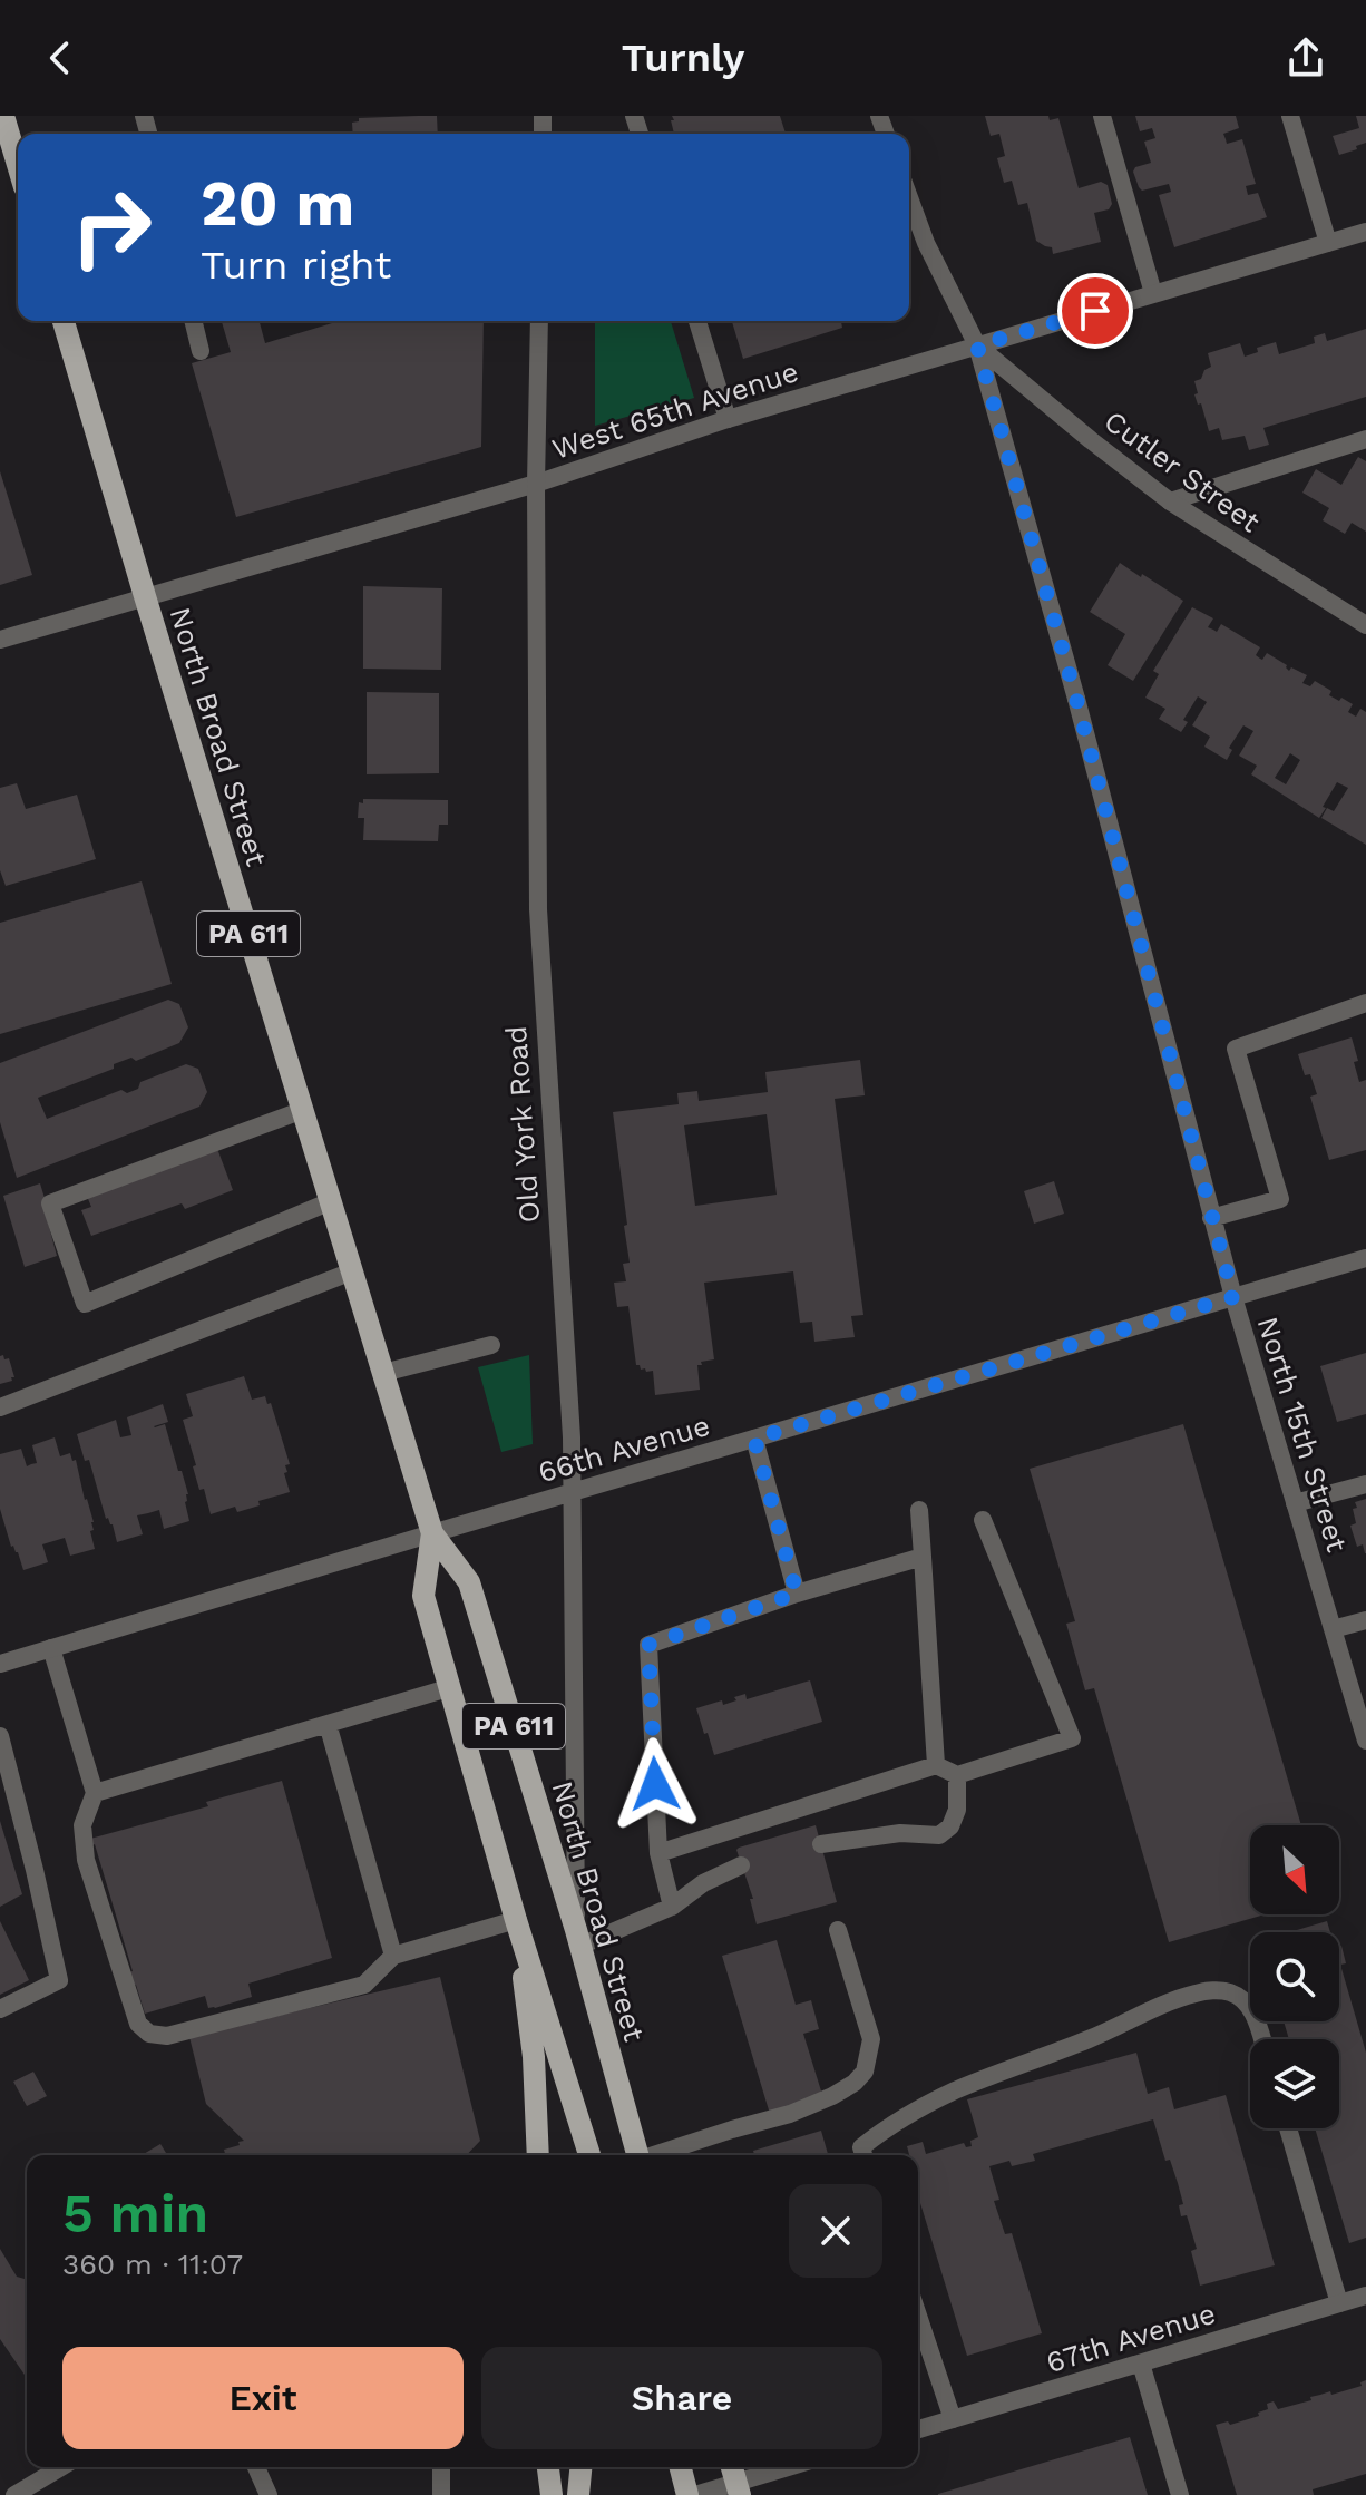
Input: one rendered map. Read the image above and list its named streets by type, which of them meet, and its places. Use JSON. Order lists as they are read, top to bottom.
{
  "streets": {
    "main road": ["North Broad Street", "PA 611"],
    "street": [
      "West 65th Avenue",
      "Cutler Street",
      "Old York Road",
      "North 15th Street",
      "66th Avenue",
      "67th Avenue"
    ]
  },
  "crossings": [
    ["West 65th Avenue", "Cutler Street"],
    ["West 65th Avenue", "North Broad Street"],
    ["West 65th Avenue", "Old York Road"],
    ["West 65th Avenue", "North 15th Street"],
    ["Cutler Street", "North 15th Street"],
    ["North Broad Street", "PA 611"],
    ["North Broad Street", "Old York Road"],
    ["North Broad Street", "66th Avenue"],
    ["Old York Road", "66th Avenue"],
    ["North 15th Street", "66th Avenue"]
  ],
  "north": "bottom right",
  "page": {
    "header": "Turnly",
    "turn": ["20 m", "Turn right"],
    "heading": ["5 min", "360 m · 11:07"],
    "buttons": ["Exit", "Share"]
  }
}
